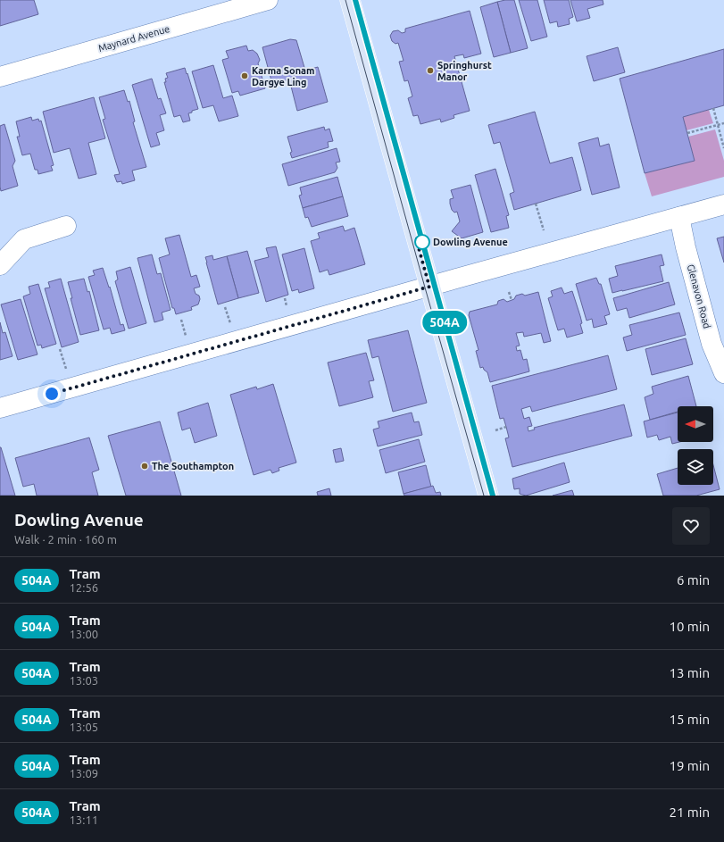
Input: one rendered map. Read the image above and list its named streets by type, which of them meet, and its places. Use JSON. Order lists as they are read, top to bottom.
{
  "streets": {
    "street": ["Maynard Avenue", "Glenavon Road"]
  },
  "places": [
    "Springhurst Manor",
    "Karma Sonam Dargye Ling",
    "Dowling Avenue",
    "The Southampton"
  ],
  "lines": ["tram line 504A"],
  "north": "left",
  "page": {
    "on_map": "504A",
    "heading": ["Dowling Avenue", "Walk · 2 min · 160 m"],
    "list": [
      {
        "mark": "504A",
        "name": "Tram",
        "note": "12:56",
        "value": "6 min"
      },
      {
        "mark": "504A",
        "name": "Tram",
        "note": "13:00",
        "value": "10 min"
      },
      {
        "mark": "504A",
        "name": "Tram",
        "note": "13:03",
        "value": "13 min"
      },
      {
        "mark": "504A",
        "name": "Tram",
        "note": "13:05",
        "value": "15 min"
      },
      {
        "mark": "504A",
        "name": "Tram",
        "note": "13:09",
        "value": "19 min"
      },
      {
        "mark": "504A",
        "name": "Tram",
        "note": "13:11",
        "value": "21 min"
      }
    ]
  }
}
